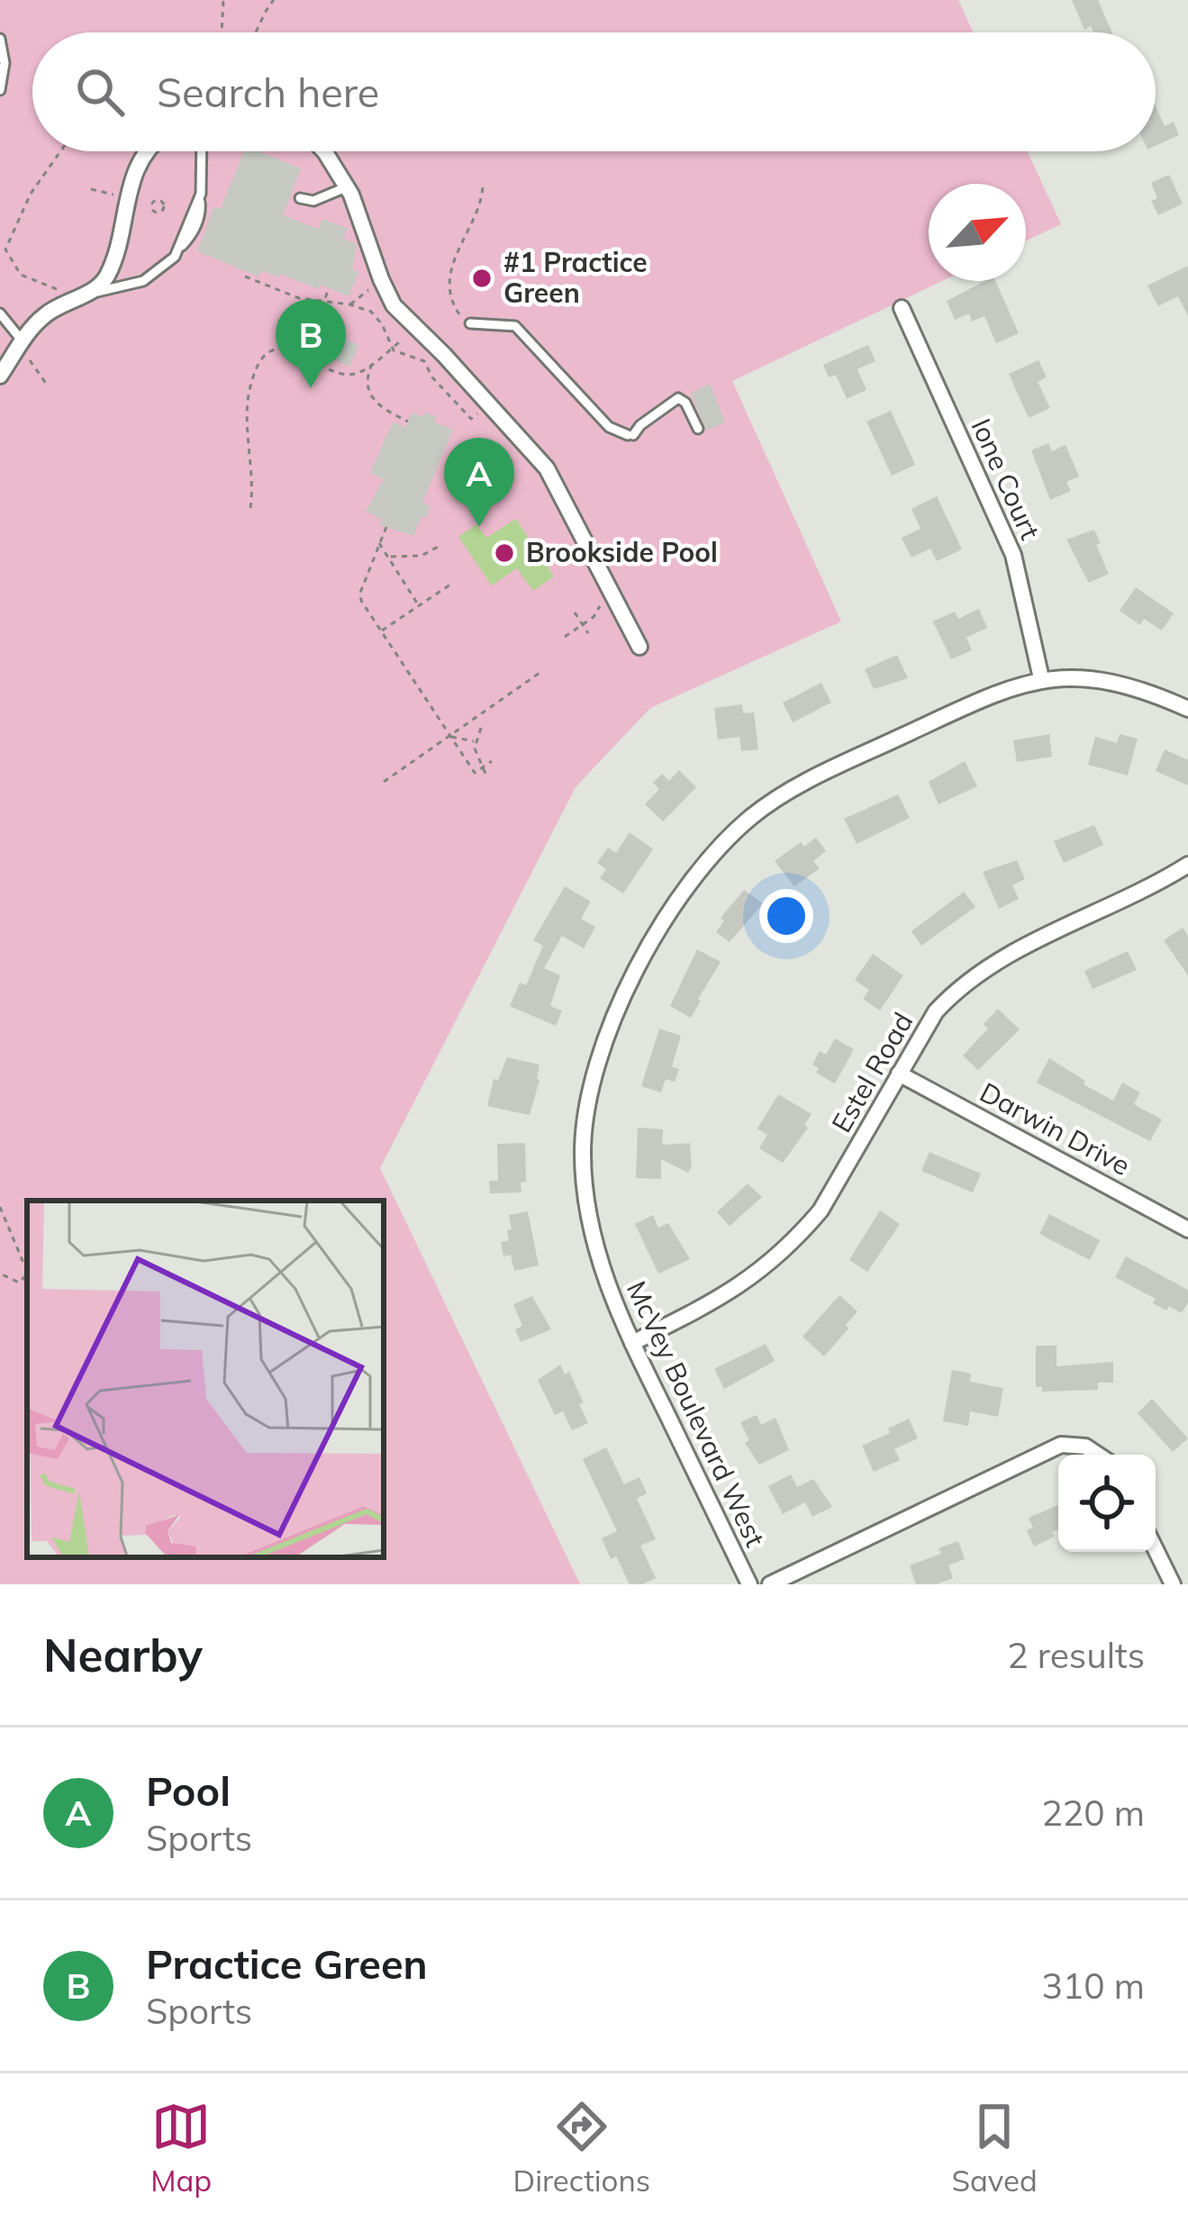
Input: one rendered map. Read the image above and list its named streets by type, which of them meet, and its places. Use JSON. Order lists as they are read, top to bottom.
{
  "streets": {
    "street": [
      "Ione Court",
      "Estel Road",
      "Darwin Drive",
      "McVey Boulevard West"
    ]
  },
  "crossings": [
    ["Ione Court", "McVey Boulevard West"],
    ["Estel Road", "Darwin Drive"],
    ["Estel Road", "McVey Boulevard West"]
  ],
  "places": ["#1 Practice Green", "Brookside Pool"],
  "north": "top right",
  "page": {
    "search": "Search here",
    "pins": ["B", "A"],
    "heading": ["Nearby", "2 results"],
    "list": [
      {
        "mark": "A",
        "name": "Pool",
        "note": "Sports",
        "value": "220 m"
      },
      {
        "mark": "B",
        "name": "Practice Green",
        "note": "Sports",
        "value": "310 m"
      }
    ],
    "nav": ["Map", "Directions", "Saved"]
  }
}
